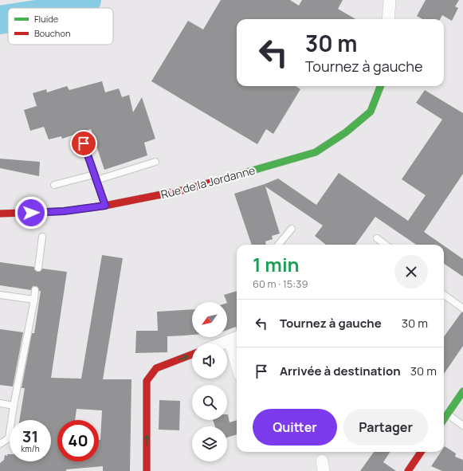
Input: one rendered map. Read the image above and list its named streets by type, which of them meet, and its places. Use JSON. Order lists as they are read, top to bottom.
{
  "streets": {
    "street": ["Rue de la Jordanne"]
  },
  "legend": ["Fluide", "Bouchon"],
  "north": "bottom left",
  "page": {
    "turn": ["30 m", "Tournez à gauche"],
    "heading": ["1 min", "60 m · 15:39"],
    "list": [
      {
        "name": "Tournez à gauche",
        "value": "30 m"
      },
      {
        "name": "Arrivée à destination",
        "value": "30 m"
      }
    ],
    "buttons": ["Quitter", "Partager"],
    "speed": "31 km/h",
    "limit": "40"
  }
}
